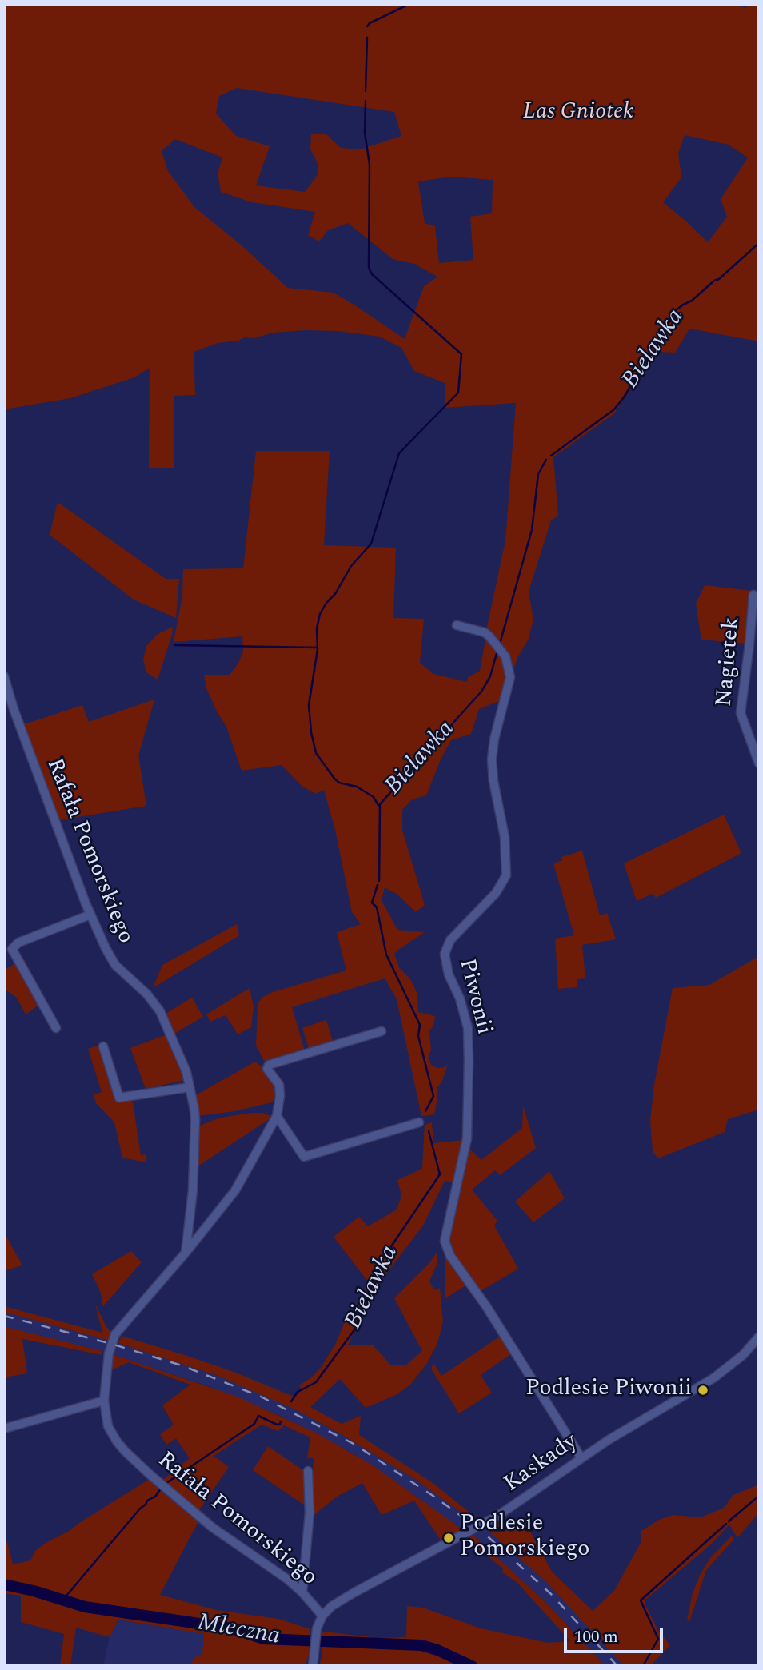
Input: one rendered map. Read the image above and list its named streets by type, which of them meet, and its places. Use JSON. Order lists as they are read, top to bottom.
{
  "streets": {
    "street": [
      "Nagietek",
      "Rafała Pomorskiego",
      "Piwonii",
      "Kaskady"
    ]
  },
  "crossings": [
    ["Rafała Pomorskiego", "Kaskady"],
    ["Piwonii", "Kaskady"]
  ],
  "water": ["Bielawka", "Mleczna"],
  "parks": ["Las Gniotek"],
  "places": ["Podlesie Piwonii", "Podlesie Pomorskiego"],
  "scale_bar": "100 m"
}
